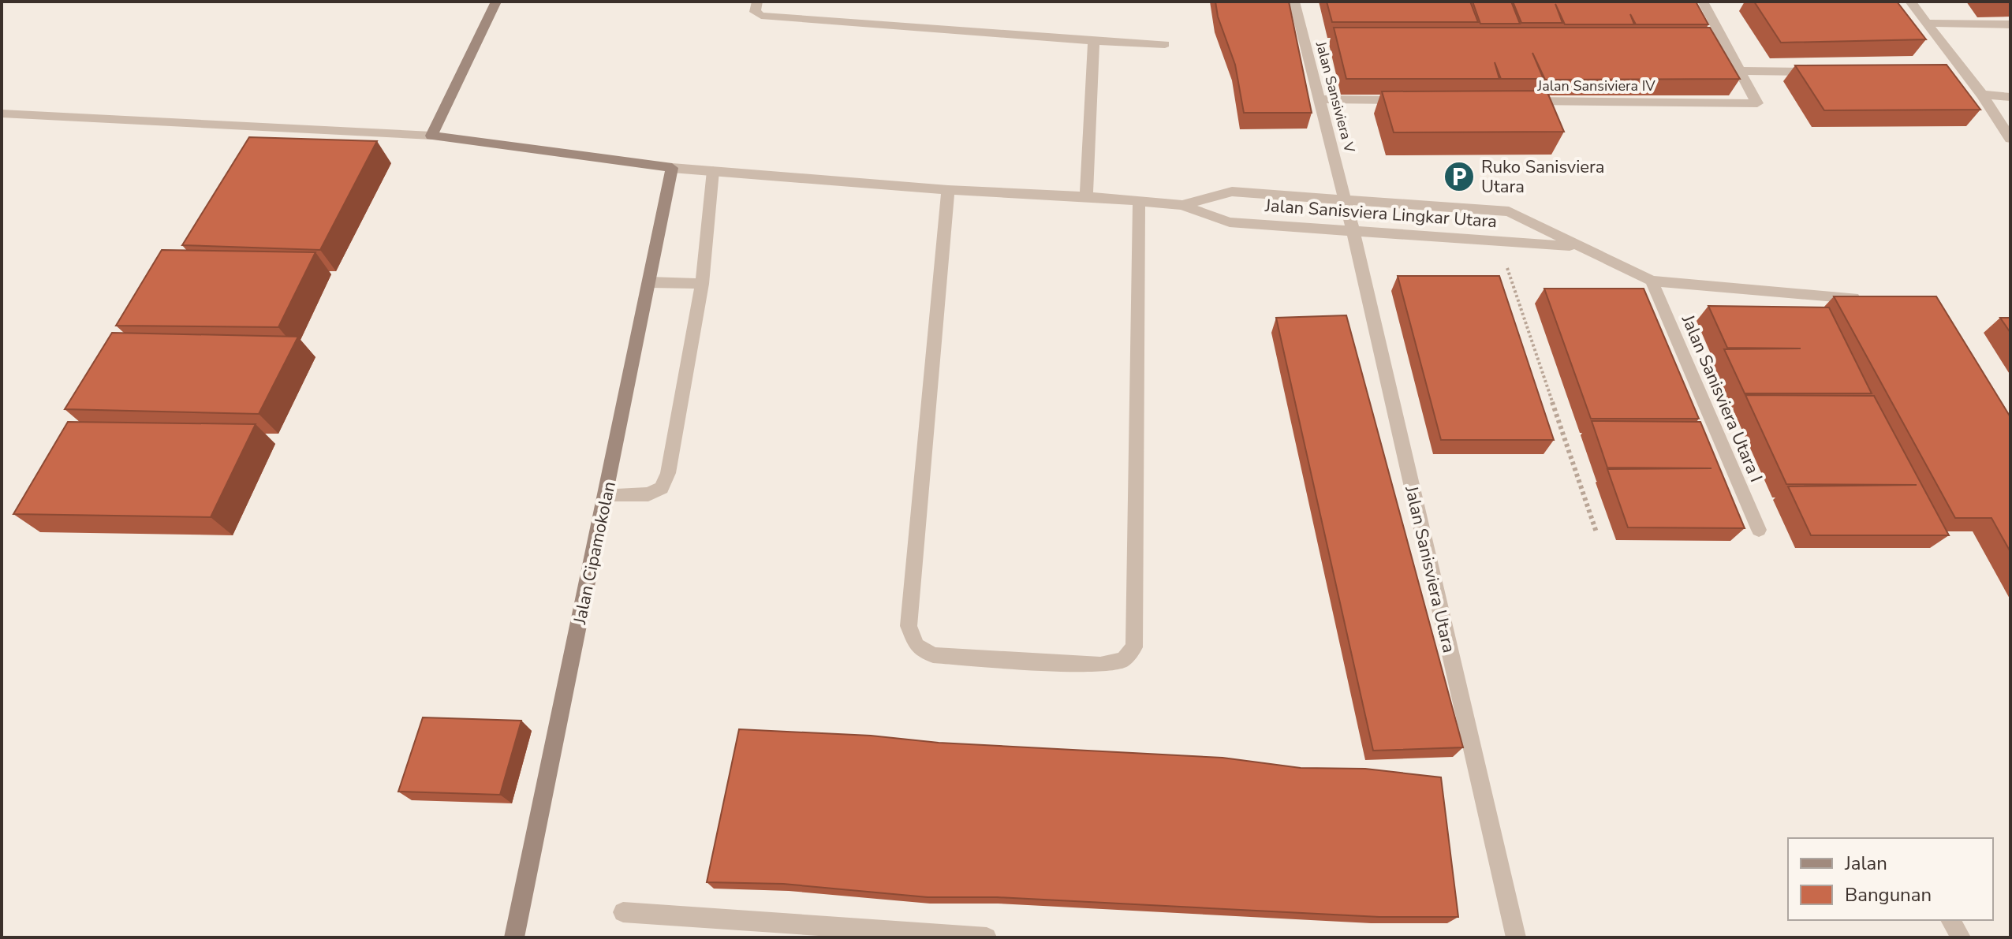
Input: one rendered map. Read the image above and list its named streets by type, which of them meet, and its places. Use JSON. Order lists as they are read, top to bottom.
{
  "streets": {
    "street": [
      "Jalan Sansiviera IV",
      "Jalan Sansiviera V",
      "Jalan Sanisviera Lingkar Utara",
      "Jalan Sanisviera Utara I",
      "Jalan Cipamokolan",
      "Jalan Sanisviera Utara"
    ]
  },
  "crossings": [
    ["Jalan Sansiviera V", "Jalan Sanisviera Lingkar Utara"],
    ["Jalan Sansiviera V", "Jalan Sanisviera Utara"],
    ["Jalan Sanisviera Lingkar Utara", "Jalan Sanisviera Utara I"],
    ["Jalan Sanisviera Lingkar Utara", "Jalan Cipamokolan"],
    ["Jalan Sanisviera Lingkar Utara", "Jalan Sanisviera Utara"]
  ],
  "places": {
    "parking": ["Ruko Sanisviera Utara"]
  },
  "legend": ["Jalan", "Bangunan"]
}
